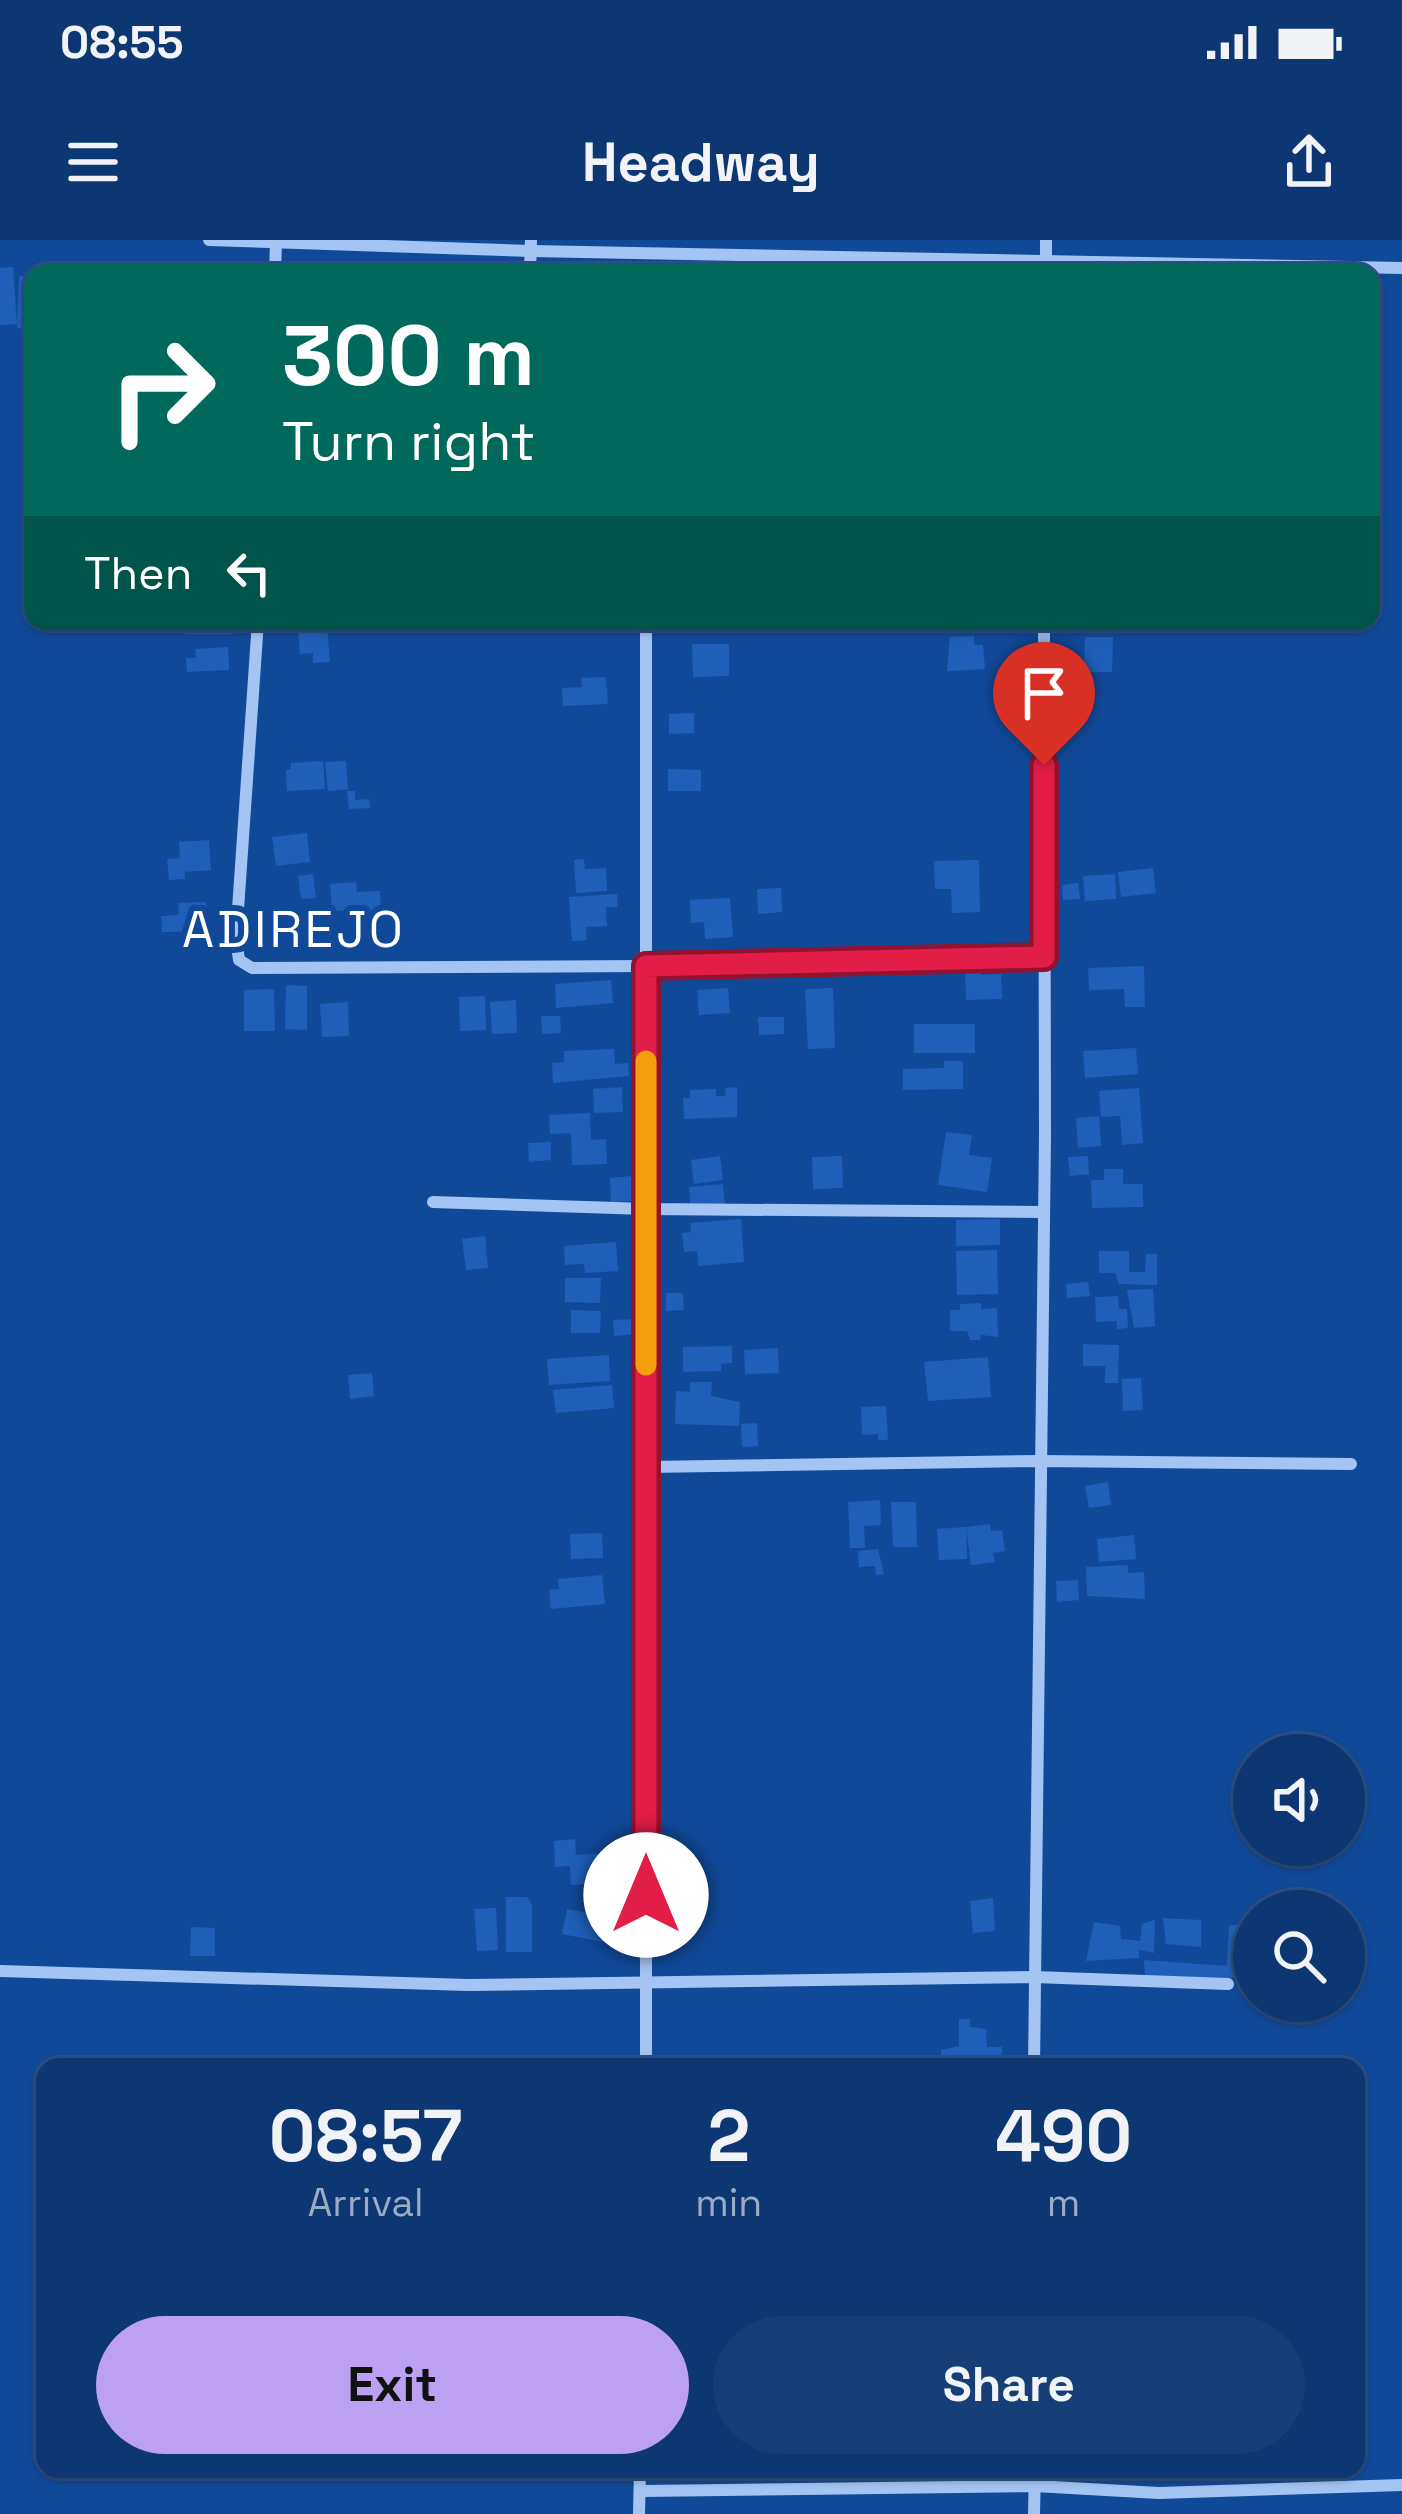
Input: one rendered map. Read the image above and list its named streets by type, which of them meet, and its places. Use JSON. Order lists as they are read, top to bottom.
{
  "districts": ["ADIREJO"],
  "page": {
    "status": "08:55",
    "header": "Headway",
    "turn": ["300 m", "Turn right"],
    "then": "Then",
    "eta": [
      "08:57",
      "Arrival",
      "2",
      "min",
      "490",
      "m"
    ],
    "buttons": ["Exit", "Share"]
  }
}
